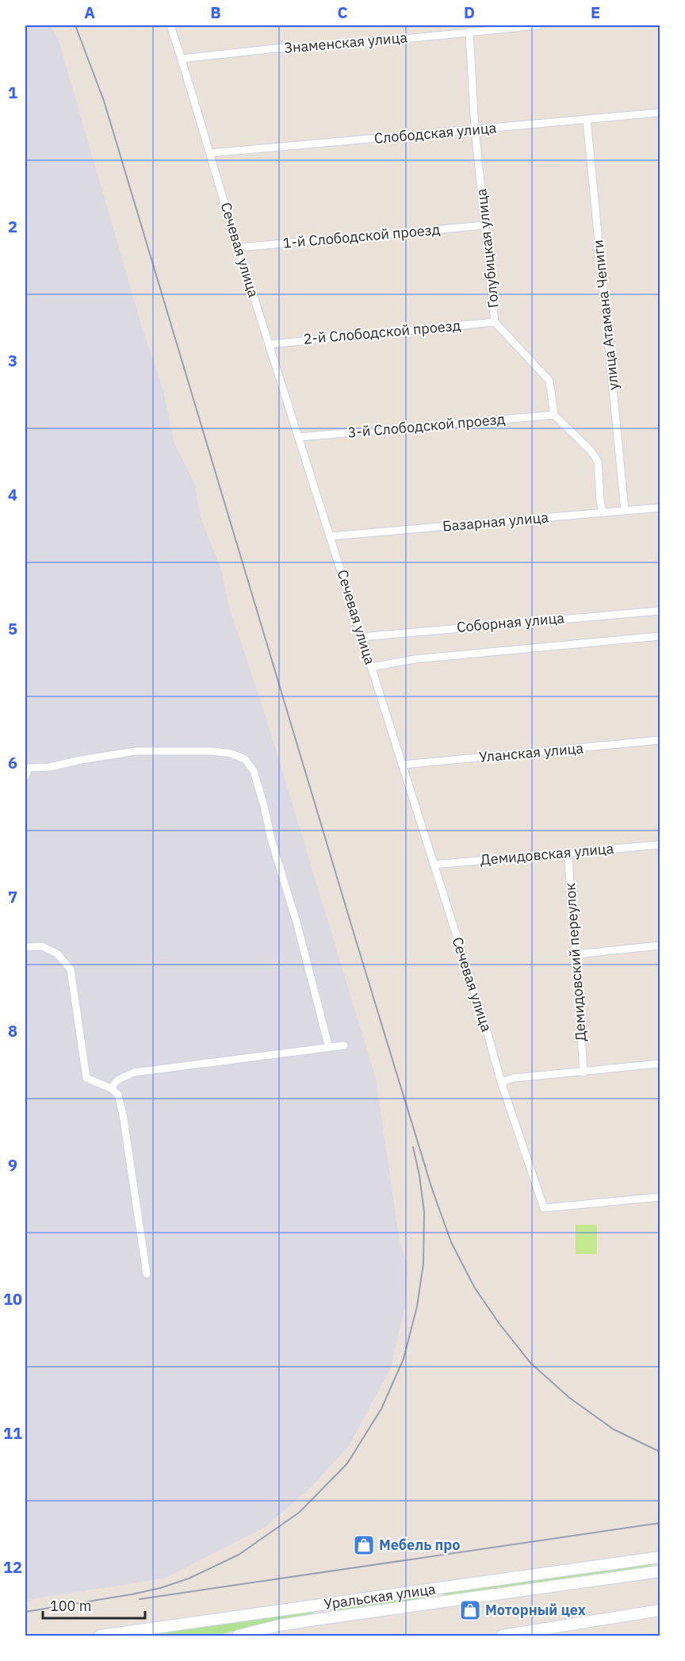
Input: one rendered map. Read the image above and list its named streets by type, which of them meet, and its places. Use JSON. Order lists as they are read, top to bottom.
{
  "streets": {
    "main road": ["Уральская улица"],
    "street": [
      "Знаменская улица",
      "Слободская улица",
      "1-й Слободской проезд",
      "Голубицкая улица",
      "Сечевая улица",
      "улица Атамана Чепиги",
      "2-й Слободской проезд",
      "3-й Слободской проезд",
      "Базарная улица",
      "Соборная улица",
      "Уланская улица",
      "Демидовская улица",
      "Демидовский переулок"
    ]
  },
  "crossings": [
    ["Знаменская улица", "Голубицкая улица"],
    ["Знаменская улица", "Сечевая улица"],
    ["Слободская улица", "Голубицкая улица"],
    ["Слободская улица", "Сечевая улица"],
    ["Слободская улица", "улица Атамана Чепиги"],
    ["1-й Слободской проезд", "Голубицкая улица"],
    ["1-й Слободской проезд", "Сечевая улица"],
    ["Голубицкая улица", "2-й Слободской проезд"],
    ["Голубицкая улица", "3-й Слободской проезд"],
    ["Сечевая улица", "2-й Слободской проезд"],
    ["Сечевая улица", "3-й Слободской проезд"],
    ["Сечевая улица", "Базарная улица"],
    ["Сечевая улица", "Соборная улица"],
    ["Сечевая улица", "Уланская улица"],
    ["Сечевая улица", "Демидовская улица"],
    ["улица Атамана Чепиги", "Базарная улица"],
    ["Демидовская улица", "Демидовский переулок"]
  ],
  "places": {
    "shop": ["Мебель про", "Моторный цех"]
  },
  "scale_bar": "100 m",
  "grid": {
    "columns": [
      "A",
      "B",
      "C",
      "D",
      "E"
    ],
    "rows": [
      "1",
      "2",
      "3",
      "4",
      "5",
      "6",
      "7",
      "8",
      "9",
      "10",
      "11",
      "12"
    ]
  }
}
